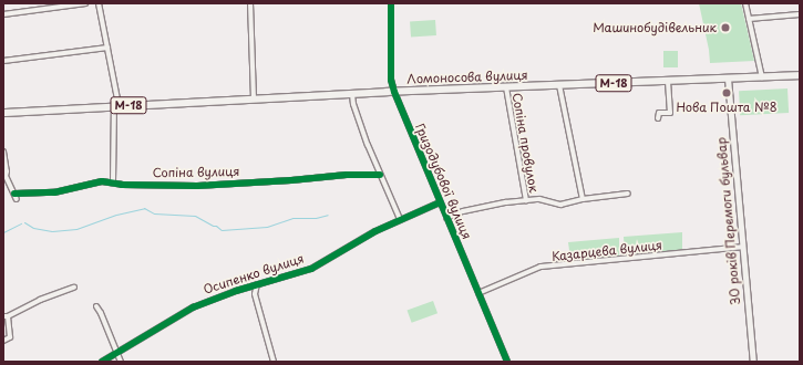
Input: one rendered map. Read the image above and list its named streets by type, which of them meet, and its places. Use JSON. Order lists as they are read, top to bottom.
{
  "streets": {
    "highway": ["Ломоносова вулиця", "М-18"],
    "main road": ["30 років Перемоги бульвар"],
    "street": [
      "Сопіна провулок",
      "Сопіна вулиця",
      "Гризодубової вулиця",
      "Казарцева вулиця",
      "Осипенко вулиця"
    ]
  },
  "crossings": [
    ["Ломоносова вулиця", "Сопіна провулок"],
    ["Ломоносова вулиця", "Гризодубової вулиця"],
    ["Ломоносова вулиця", "30 років Перемоги бульвар"],
    ["Гризодубової вулиця", "Казарцева вулиця"],
    ["Гризодубової вулиця", "Осипенко вулиця"],
    ["30 років Перемоги бульвар", "Казарцева вулиця"]
  ],
  "places": ["Машинобудівельник", "Нова Пошта №8"]
}
